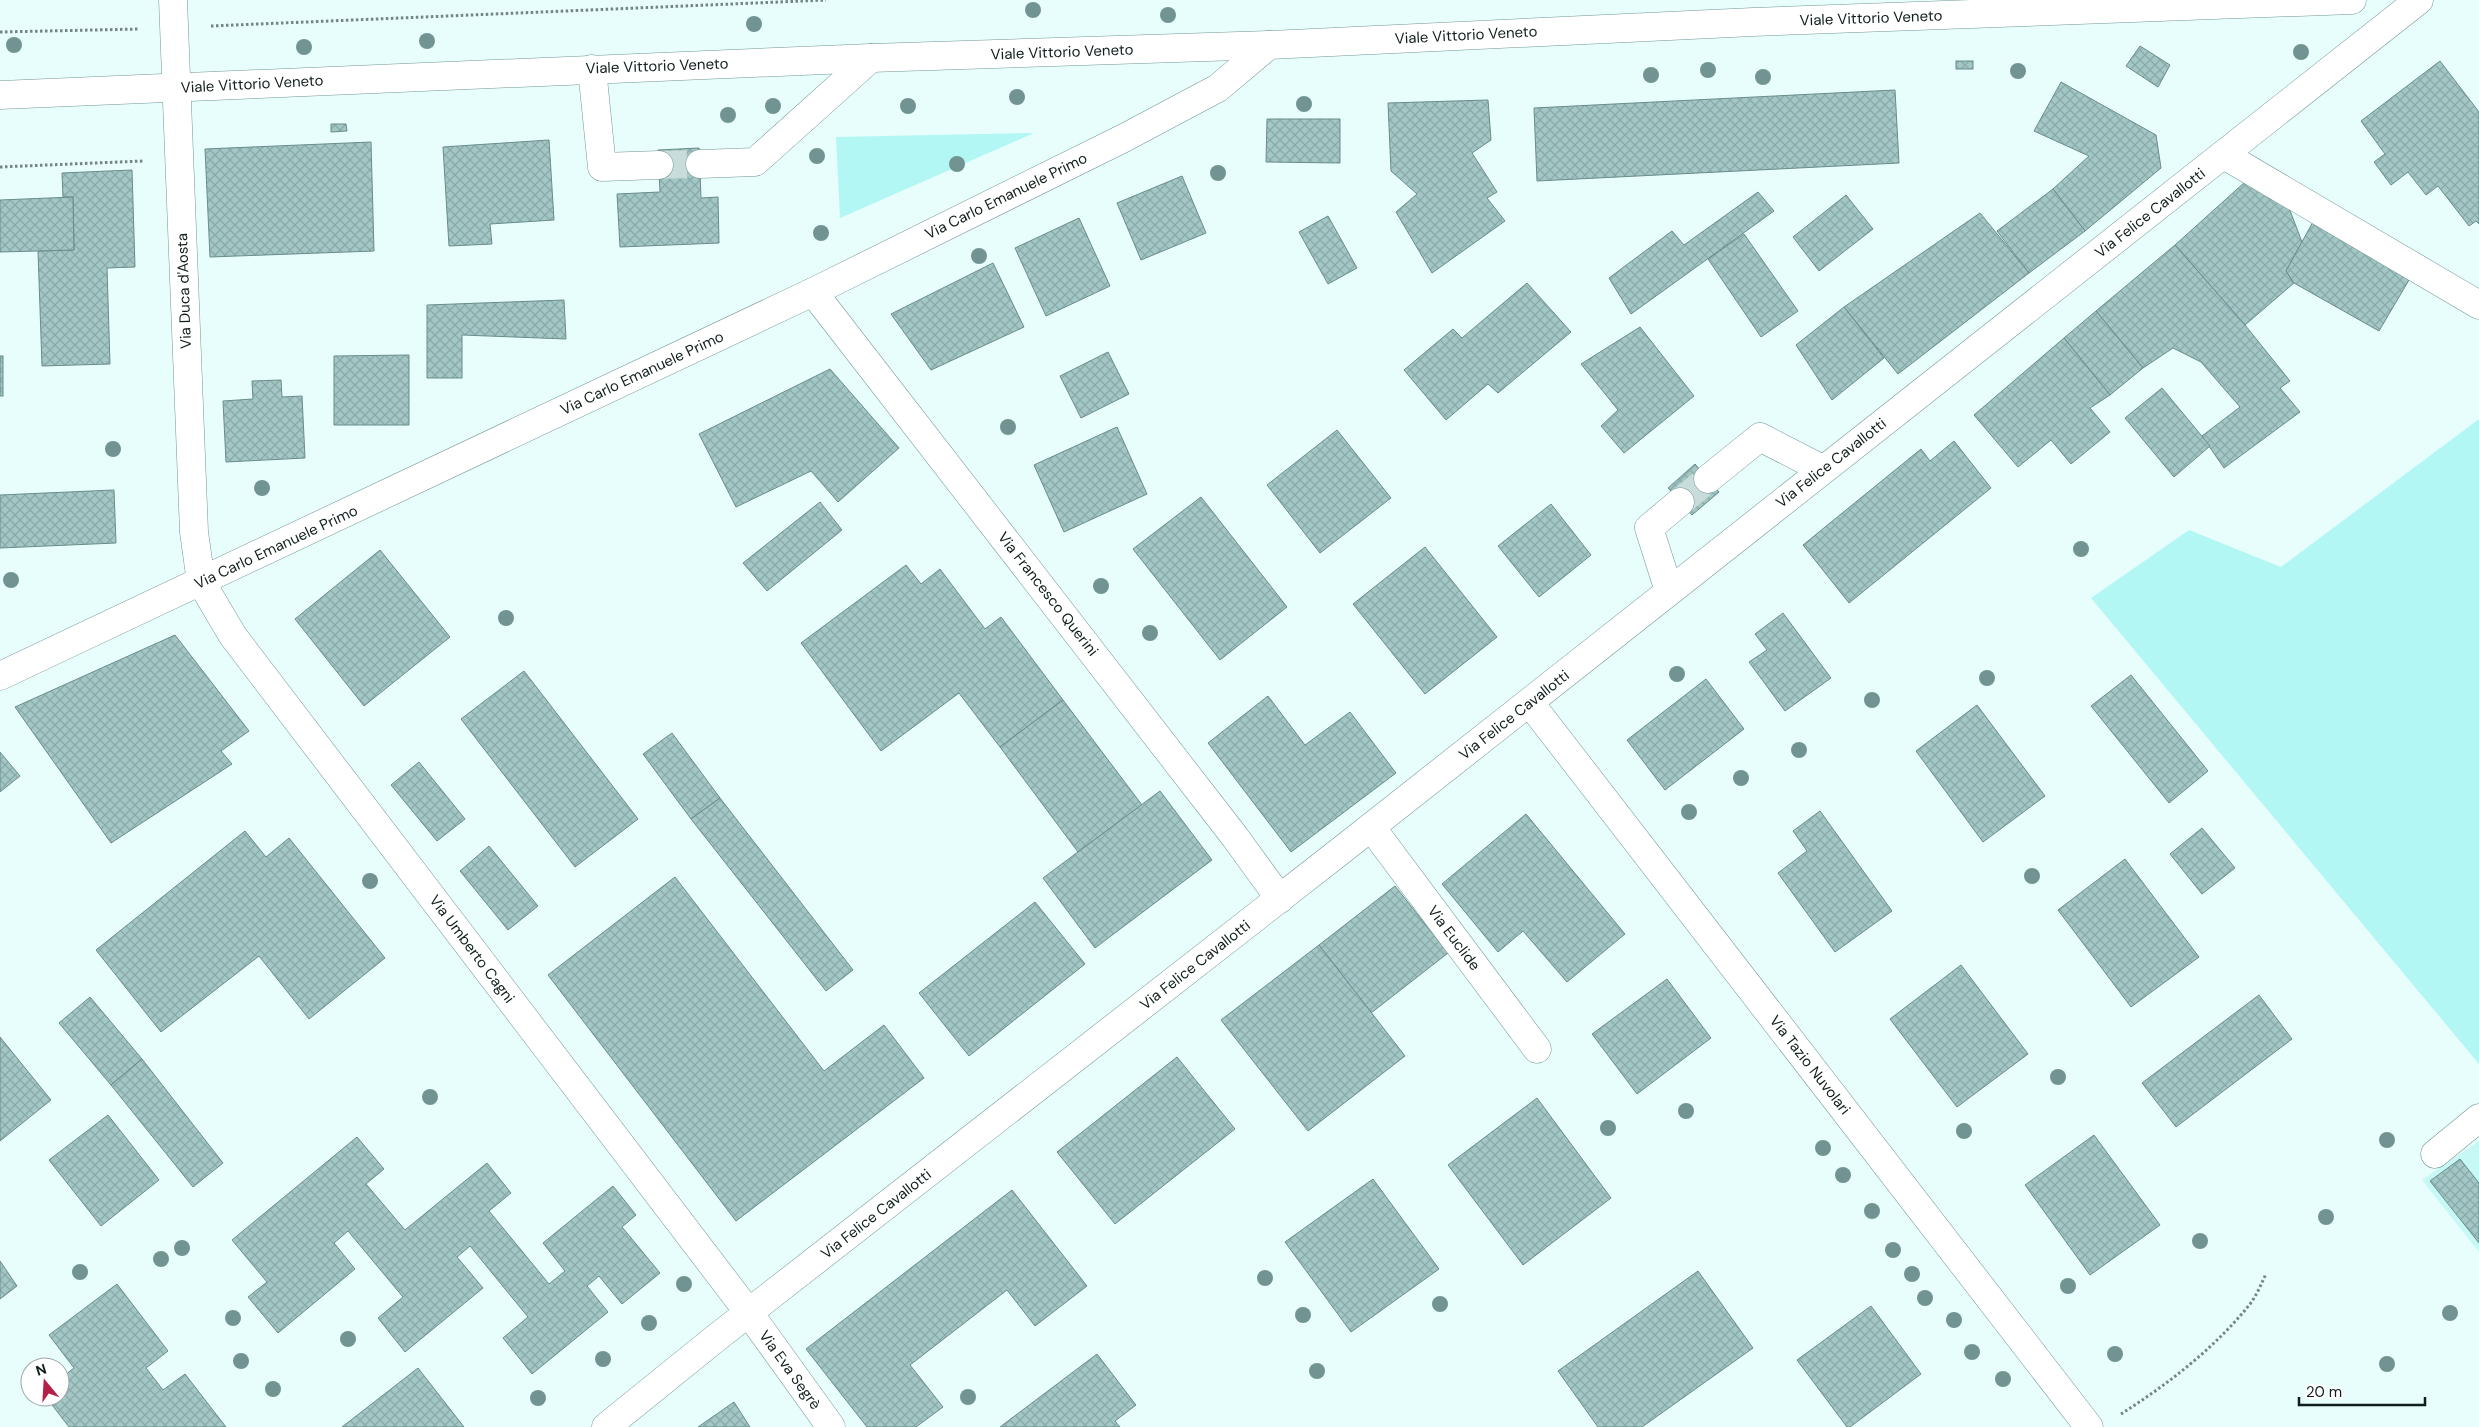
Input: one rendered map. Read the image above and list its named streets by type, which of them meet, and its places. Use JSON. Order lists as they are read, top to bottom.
{
  "streets": {
    "street": [
      "Viale Vittorio Veneto",
      "Via Carlo Emanuele Primo",
      "Via Felice Cavallotti",
      "Via Duca d'Aosta",
      "Via Francesco Querini",
      "Via Euclide",
      "Via Umberto Cagni",
      "Via Tazio Nuvolari",
      "Via Eva Segrè"
    ]
  },
  "crossings": [
    ["Viale Vittorio Veneto", "Via Carlo Emanuele Primo"],
    ["Viale Vittorio Veneto", "Via Duca d'Aosta"],
    ["Via Carlo Emanuele Primo", "Via Duca d'Aosta"],
    ["Via Carlo Emanuele Primo", "Via Francesco Querini"],
    ["Via Carlo Emanuele Primo", "Via Umberto Cagni"],
    ["Via Felice Cavallotti", "Via Francesco Querini"],
    ["Via Felice Cavallotti", "Via Euclide"],
    ["Via Felice Cavallotti", "Via Umberto Cagni"],
    ["Via Felice Cavallotti", "Via Tazio Nuvolari"],
    ["Via Felice Cavallotti", "Via Eva Segrè"],
    ["Via Duca d'Aosta", "Via Umberto Cagni"],
    ["Via Umberto Cagni", "Via Eva Segrè"]
  ],
  "scale_bar": "20 m",
  "north": "top"
}
